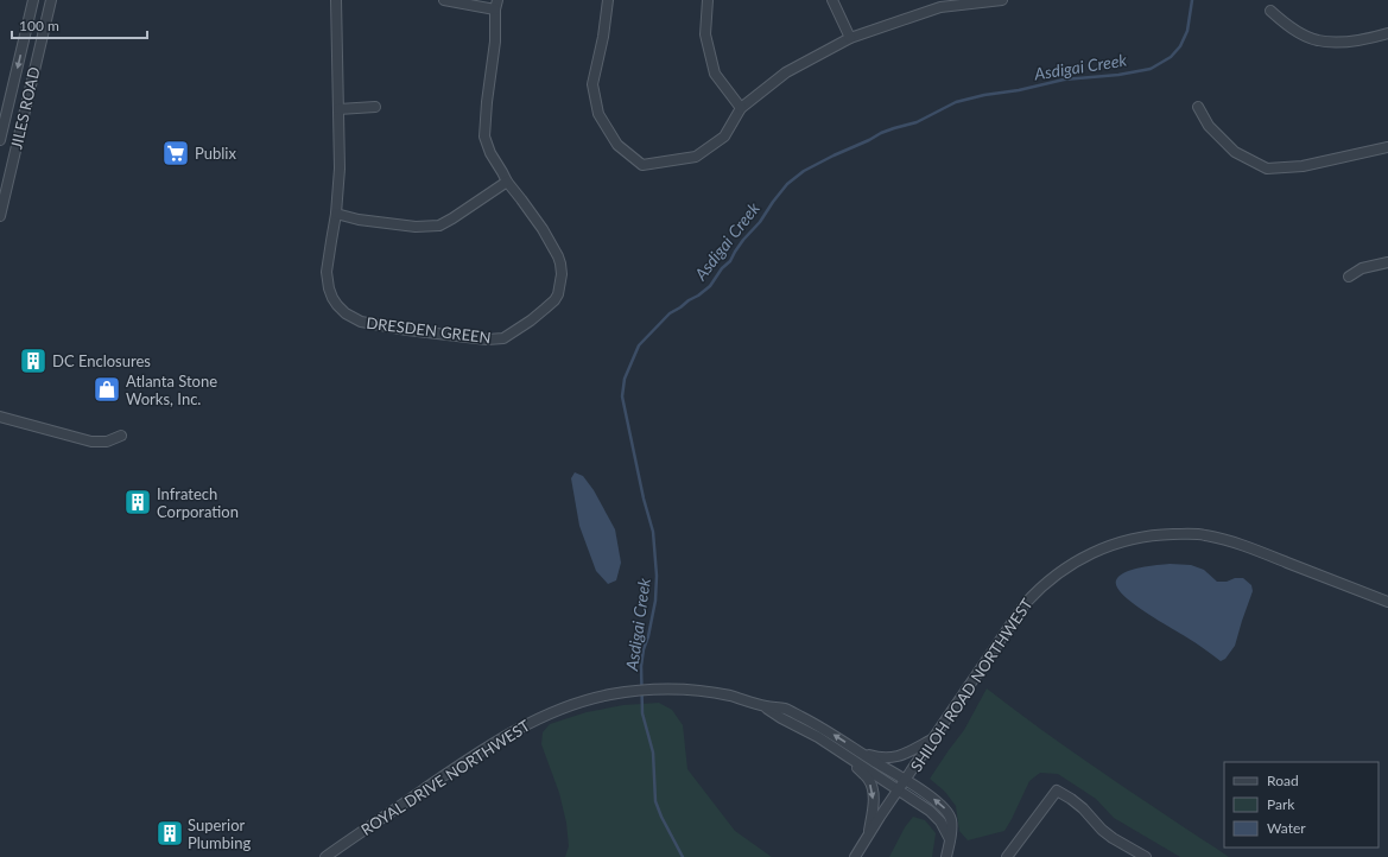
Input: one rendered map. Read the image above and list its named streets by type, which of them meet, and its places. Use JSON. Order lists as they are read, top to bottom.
{
  "streets": {
    "street": [
      "JILES ROAD",
      "DRESDEN GREEN",
      "SHILOH ROAD NORTHWEST",
      "ROYAL DRIVE NORTHWEST"
    ]
  },
  "crossings": [
    ["SHILOH ROAD NORTHWEST", "ROYAL DRIVE NORTHWEST"]
  ],
  "water": ["Asdigai Creek"],
  "places": {
    "supermarket": ["Publix"],
    "building": ["DC Enclosures", "Infratech Corporation", "Superior Plumbing"],
    "shop": ["Atlanta Stone Works, Inc."]
  },
  "legend": ["Road", "Park", "Water"],
  "scale_bar": "100 m"
}
